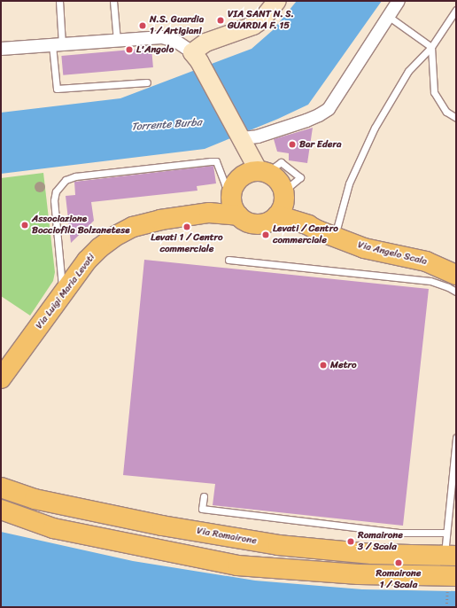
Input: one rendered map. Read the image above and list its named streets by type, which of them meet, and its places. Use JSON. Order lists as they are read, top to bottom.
{
  "streets": {
    "main road": ["Via Angelo Scala", "Via Luigi Maria Levati", "Via Romairone"]
  },
  "crossings": [
    ["Via Angelo Scala", "Via Luigi Maria Levati"]
  ],
  "water": ["Torrente Burba"],
  "places": [
    "VIA SANT N. S. GUARDIA F. 15",
    "N.S. Guardia 1 / Artigiani",
    "L'Angolo",
    "Bar Edera",
    "Associazione Bocciofila Bolzanetese",
    "Levati 1 / Centro commerciale",
    "Levati / Centro commerciale",
    "Metro",
    "Romairone 3 / Scala",
    "Romairone 1 / Scala"
  ]
}
